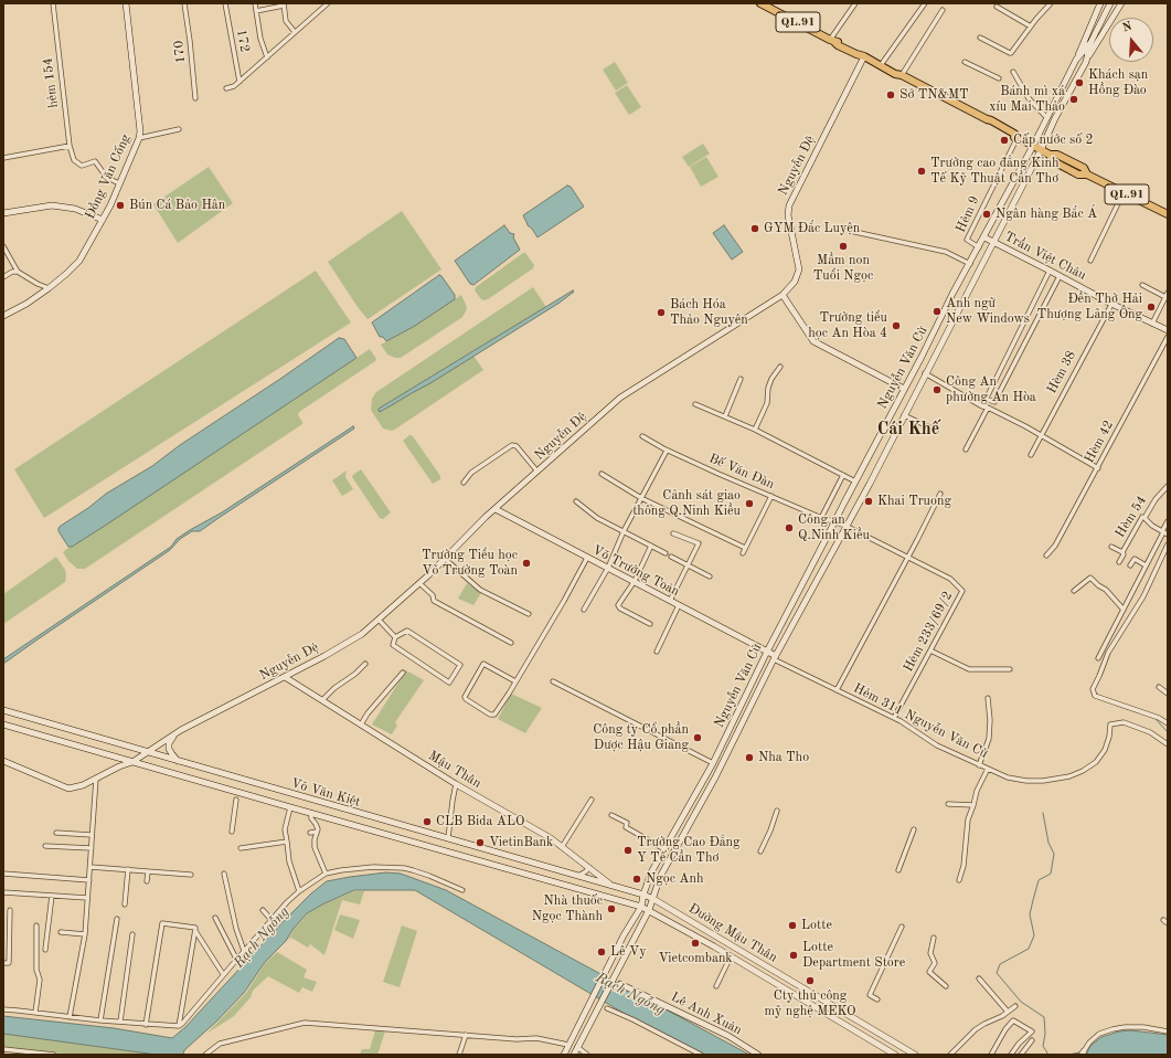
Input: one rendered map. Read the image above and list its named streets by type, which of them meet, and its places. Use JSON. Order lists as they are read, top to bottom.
{
  "streets": {
    "highway": ["QL.91"],
    "main road": [
      "Nguyễn Đệ",
      "Đồng Văn Cống",
      "Trần Việt Châu",
      "Nguyễn Văn Cừ",
      "Võ Trường Toản",
      "Mậu Thân",
      "Võ Văn Kiệt",
      "Đường Mậu Thân",
      "Lê Anh Xuân"
    ],
    "street": [
      "172",
      "170",
      "hẻm 154",
      "Hẻm 9",
      "Hèm 38",
      "Hèm 42",
      "Bế Văn Đàn",
      "Hèm 54",
      "Hẻm 233/69/2",
      "Hẻm 311 Nguyễn Văn Cừ"
    ]
  },
  "crossings": [
    ["QL.91", "Nguyễn Đệ"],
    ["QL.91", "Hẻm 9"],
    ["QL.91", "Nguyễn Văn Cừ"],
    ["hẻm 154", "Đồng Văn Cống"],
    ["Nguyễn Đệ", "Võ Trường Toản"],
    ["Nguyễn Đệ", "Mậu Thân"],
    ["Nguyễn Đệ", "Võ Văn Kiệt"],
    ["Hẻm 9", "Nguyễn Văn Cừ"],
    ["Trần Việt Châu", "Nguyễn Văn Cừ"],
    ["Trần Việt Châu", "Hèm 38"],
    ["Nguyễn Văn Cừ", "Bế Văn Đàn"],
    ["Nguyễn Văn Cừ", "Võ Trường Toản"],
    ["Nguyễn Văn Cừ", "Hẻm 233/69/2"],
    ["Nguyễn Văn Cừ", "Hẻm 311 Nguyễn Văn Cừ"],
    ["Nguyễn Văn Cừ", "Võ Văn Kiệt"],
    ["Nguyễn Văn Cừ", "Đường Mậu Thân"],
    ["Bế Văn Đàn", "Hẻm 233/69/2"],
    ["Võ Trường Toản", "Hẻm 311 Nguyễn Văn Cừ"],
    ["Hẻm 233/69/2", "Hẻm 311 Nguyễn Văn Cừ"],
    ["Mậu Thân", "Võ Văn Kiệt"],
    ["Võ Văn Kiệt", "Đường Mậu Thân"]
  ],
  "districts": ["Cái Khế"],
  "water": ["Rạch Ngỗng"],
  "places": [
    "Khách sạn Hồng Đào",
    "Sở TN&MT",
    "Bánh mì xá xíu Mai Thảo",
    "Cấp nước số 2",
    "Trường cao đẳng Kinh Tế Kỹ Thuật Cần Thơ",
    "Bún Cá Bảo Hân",
    "Ngân hàng Bắc Á",
    "GYM Đắc Luyện",
    "Mầm non Tuổi Ngọc",
    "Đền Thờ Hải Thượng Lãng Ông",
    "Anh ngữ New Windows",
    "Bách Hóa Thảo Nguyên",
    "Trường tiểu học An Hòa 4",
    "Công An phường An Hòa",
    "Khai Truong",
    "Cảnh sát giao thông Q.Ninh Kiều",
    "Công an Q.Ninh Kiều",
    "Trường Tiểu học Võ Trường Toàn",
    "Công ty Cổ phần Dược Hậu Giang",
    "Nha Tho",
    "CLB Bida ALO",
    "VietinBank",
    "Trường Cao Đẳng Y Tế Cần Thơ",
    "Ngọc Anh",
    "Nhà thuốc Ngọc Thành",
    "Lotte",
    "Vietcombank",
    "Lê Vy",
    "Lotte Department Store",
    "Cty thủ công mỹ nghệ MEKO"
  ],
  "north": "top"
}
